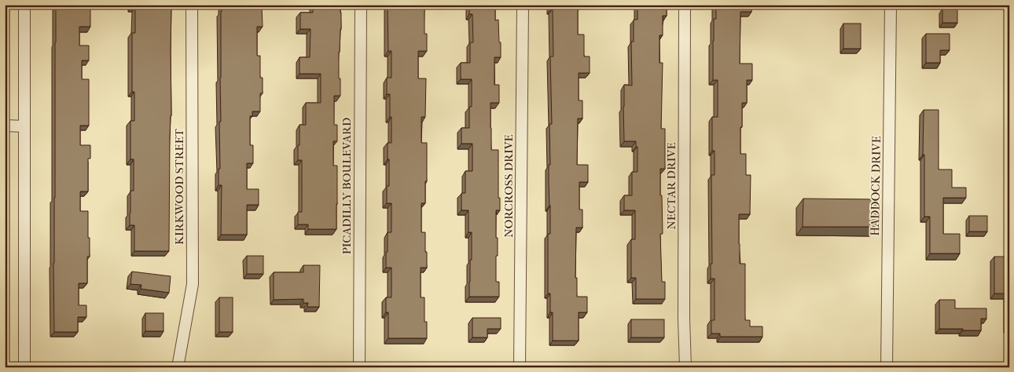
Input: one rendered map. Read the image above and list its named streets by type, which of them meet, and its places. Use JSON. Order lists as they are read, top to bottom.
{
  "streets": {
    "street": [
      "PICADILLY BOULEVARD",
      "NORCROSS DRIVE",
      "NECTAR DRIVE",
      "HADDOCK DRIVE",
      "KIRKWOOD STREET"
    ]
  }
}
